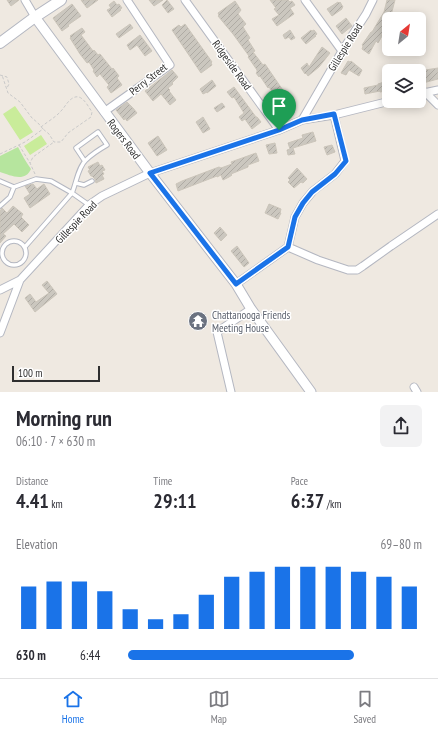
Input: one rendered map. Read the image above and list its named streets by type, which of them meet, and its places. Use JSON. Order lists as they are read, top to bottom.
{
  "streets": {
    "street": [
      "Gillespie Road",
      "Ridgeside Road",
      "Perry Street",
      "Rogers Road"
    ]
  },
  "crossings": [
    ["Gillespie Road", "Ridgeside Road"],
    ["Gillespie Road", "Rogers Road"],
    ["Perry Street", "Rogers Road"]
  ],
  "places": {
    "temple": ["Chattanooga Friends Meeting House"]
  },
  "scale_bar": "100 m",
  "north": "top right",
  "page": {
    "scale": "100 m",
    "heading": ["Morning run", "06:10 · 7 × 630 m"],
    "stats": [
      ["Distance", "4.41 km"],
      ["Time", "29:11"],
      ["Pace", "6:37 /km"]
    ],
    "chart": ["Elevation", "69–80 m"],
    "list": [
      {
        "name": "630 m",
        "note": "6:44"
      }
    ],
    "tabs": ["Home", "Map", "Saved"]
  }
}
